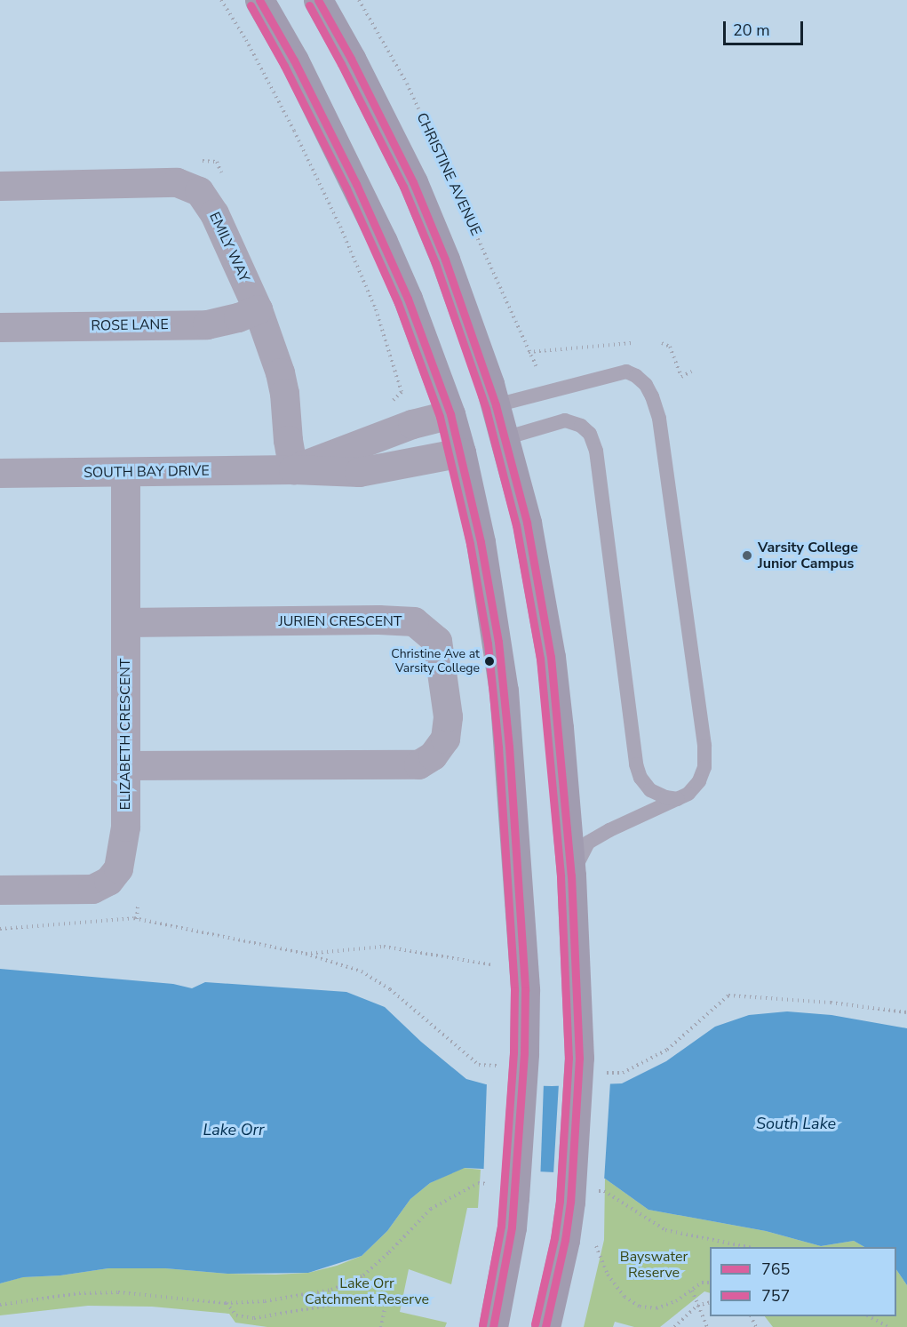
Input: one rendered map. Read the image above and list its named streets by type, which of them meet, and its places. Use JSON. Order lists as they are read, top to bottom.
{
  "streets": {
    "street": [
      "EMILY WAY",
      "ROSE LANE",
      "SOUTH BAY DRIVE",
      "JURIEN CRESCENT",
      "ELIZABETH CRESCENT"
    ],
    "path": ["CHRISTINE AVENUE"]
  },
  "crossings": [
    ["EMILY WAY", "ROSE LANE"],
    ["EMILY WAY", "SOUTH BAY DRIVE"],
    ["SOUTH BAY DRIVE", "ELIZABETH CRESCENT"],
    ["JURIEN CRESCENT", "ELIZABETH CRESCENT"]
  ],
  "water": ["South Lake", "Lake Orr"],
  "parks": ["Bayswater Reserve", "Lake Orr Catchment Reserve"],
  "places": ["Varsity College Junior Campus", "Christine Ave at Varsity College"],
  "lines": ["transit line 765", "transit line 757"],
  "legend": ["765", "757"],
  "scale_bar": "20 m"
}
